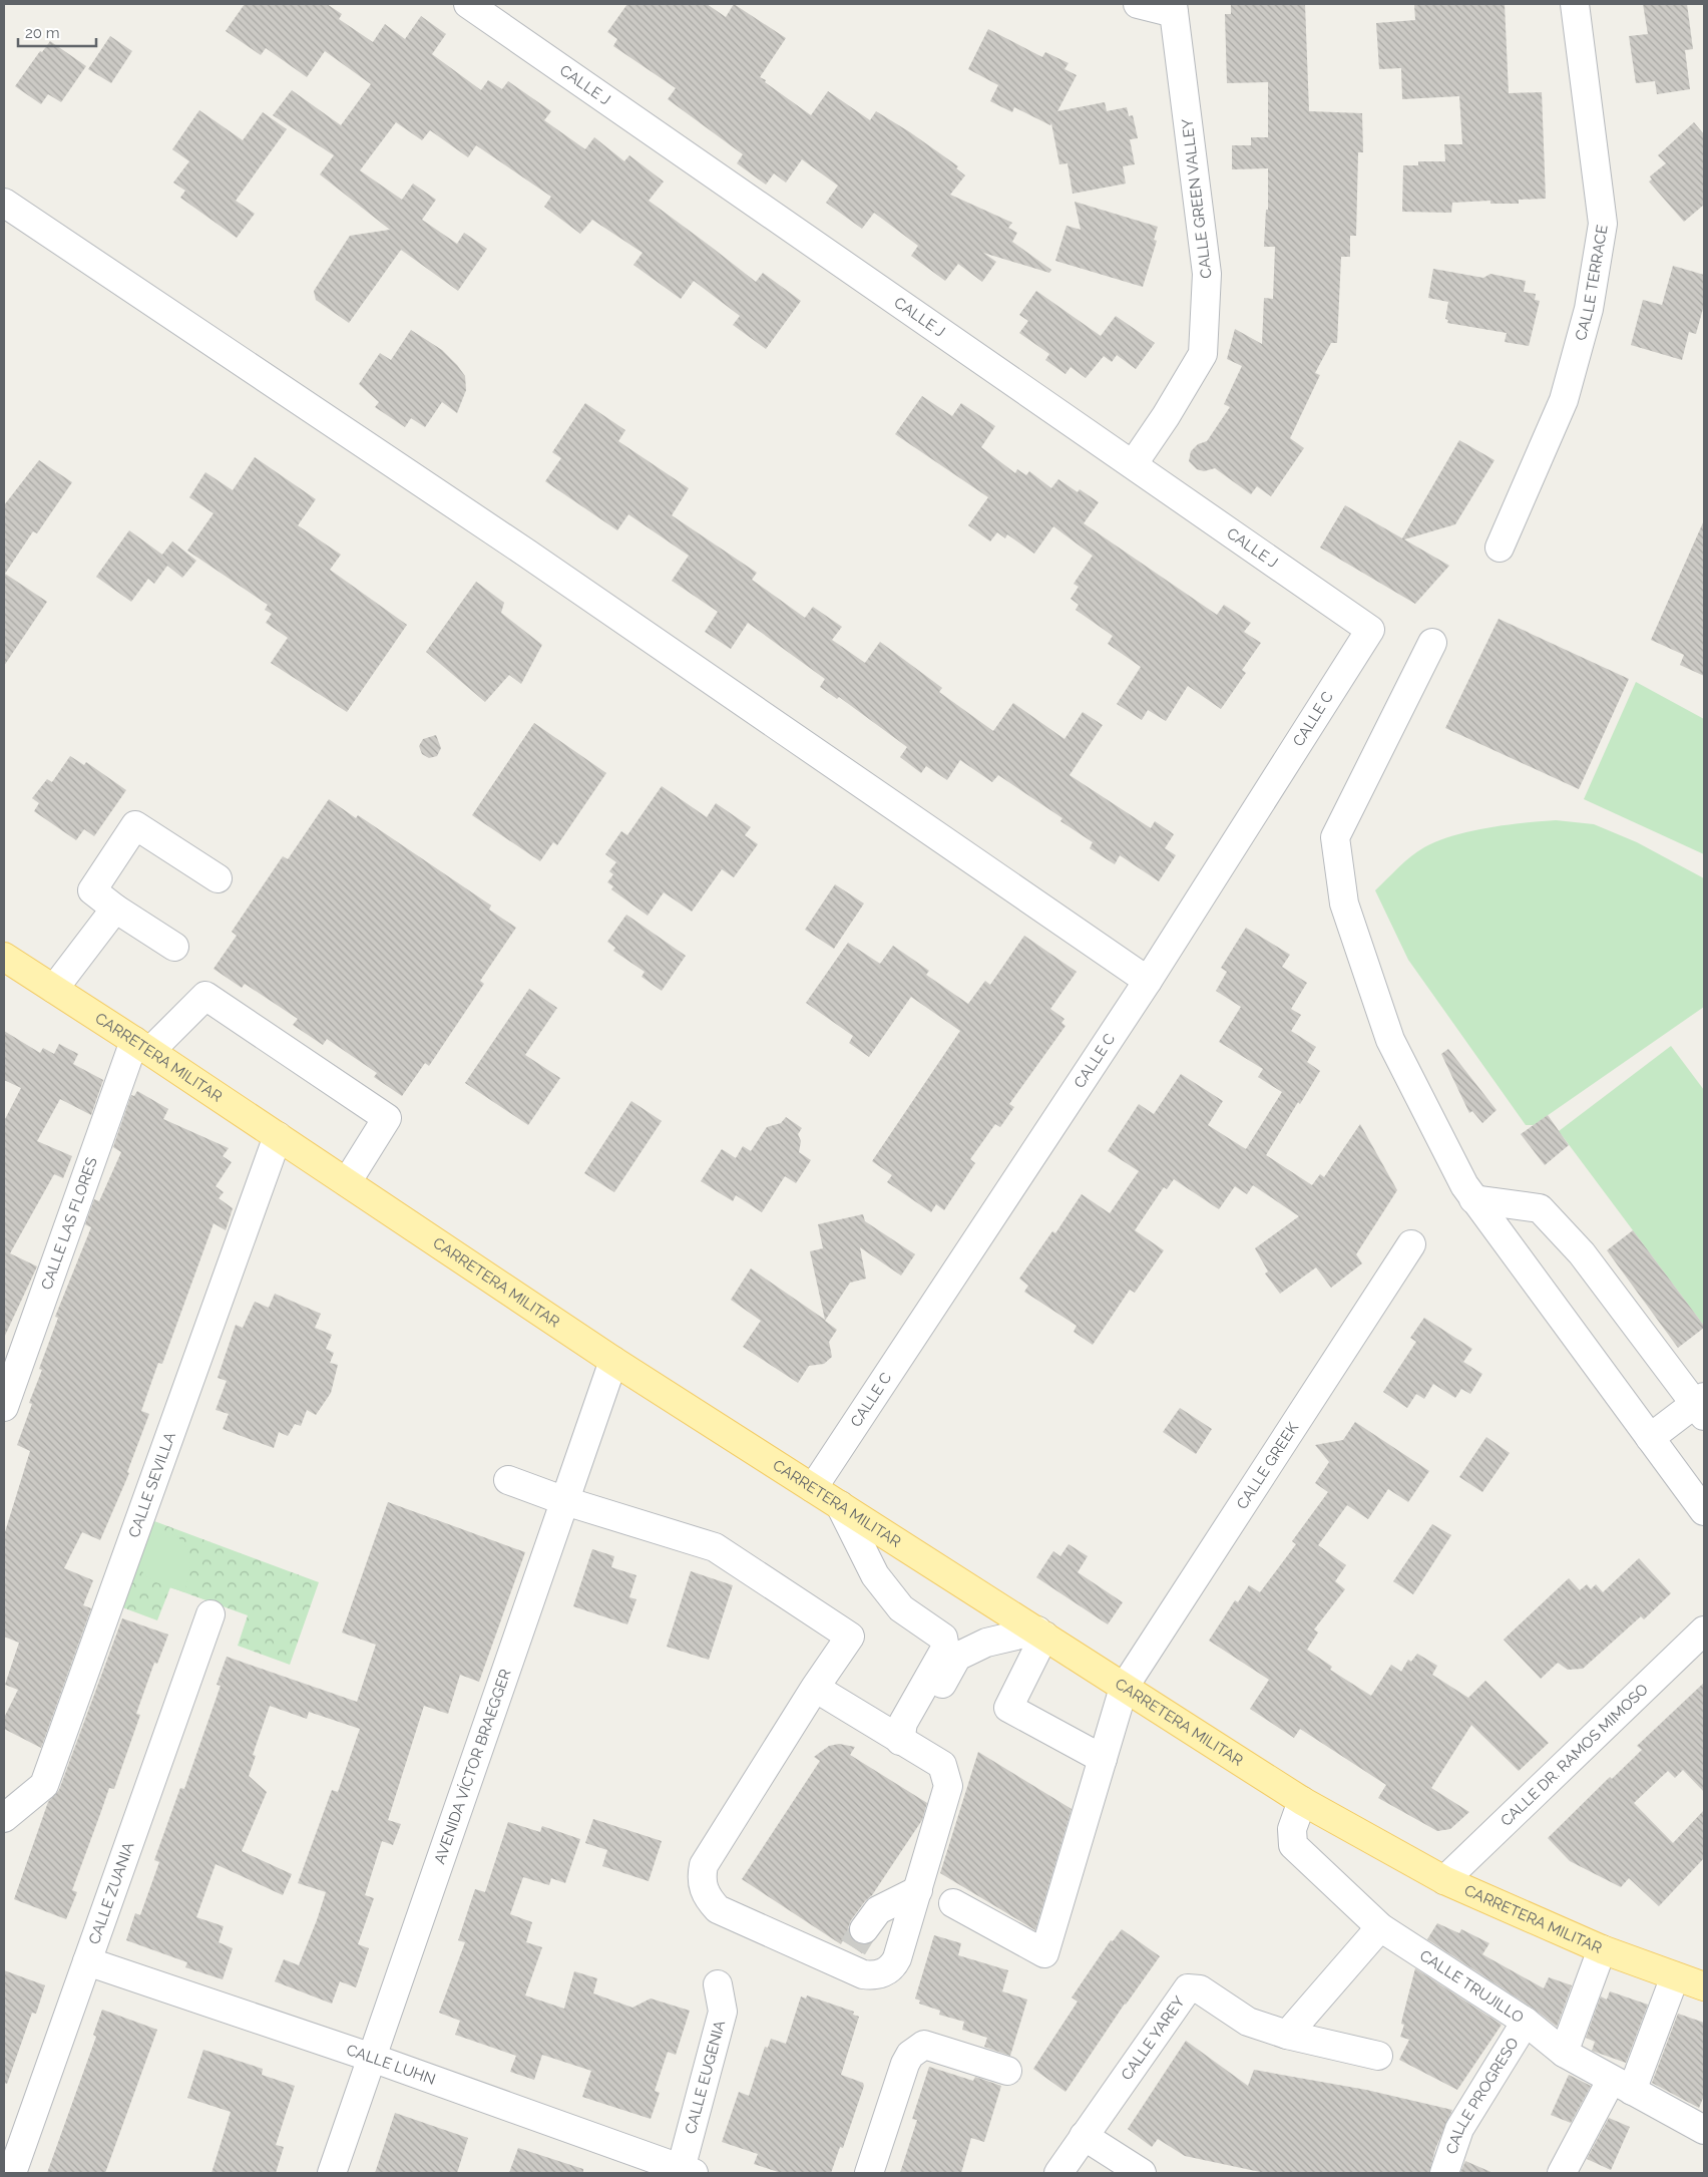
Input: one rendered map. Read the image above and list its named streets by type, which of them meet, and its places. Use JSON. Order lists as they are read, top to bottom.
{
  "streets": {
    "main road": ["CARRETERA MILITAR"],
    "street": [
      "CALLE J",
      "CALLE GREEN VALLEY",
      "CALLE TERRACE",
      "CALLE C",
      "CALLE LAS FLORES",
      "CALLE GREEK",
      "CALLE SEVILLA",
      "CALLE DR. RAMOS MIMOSO",
      "AVENIDA VÍCTOR BRAEGGER",
      "CALLE ZUANIA",
      "CALLE TRUJILLO",
      "CALLE YAREY",
      "CALLE LUHN",
      "CALLE EUGENIA",
      "CALLE PROGRESO"
    ]
  },
  "crossings": [
    ["CALLE J", "CALLE GREEN VALLEY"],
    ["CALLE J", "CALLE C"],
    ["CALLE C", "CARRETERA MILITAR"],
    ["CARRETERA MILITAR", "CALLE LAS FLORES"],
    ["CARRETERA MILITAR", "CALLE GREEK"],
    ["CARRETERA MILITAR", "CALLE SEVILLA"],
    ["CARRETERA MILITAR", "CALLE DR. RAMOS MIMOSO"],
    ["CARRETERA MILITAR", "AVENIDA VÍCTOR BRAEGGER"],
    ["CARRETERA MILITAR", "CALLE TRUJILLO"],
    ["AVENIDA VÍCTOR BRAEGGER", "CALLE LUHN"],
    ["CALLE ZUANIA", "CALLE LUHN"],
    ["CALLE TRUJILLO", "CALLE PROGRESO"],
    ["CALLE LUHN", "CALLE EUGENIA"]
  ],
  "scale_bar": "20 m"
}
